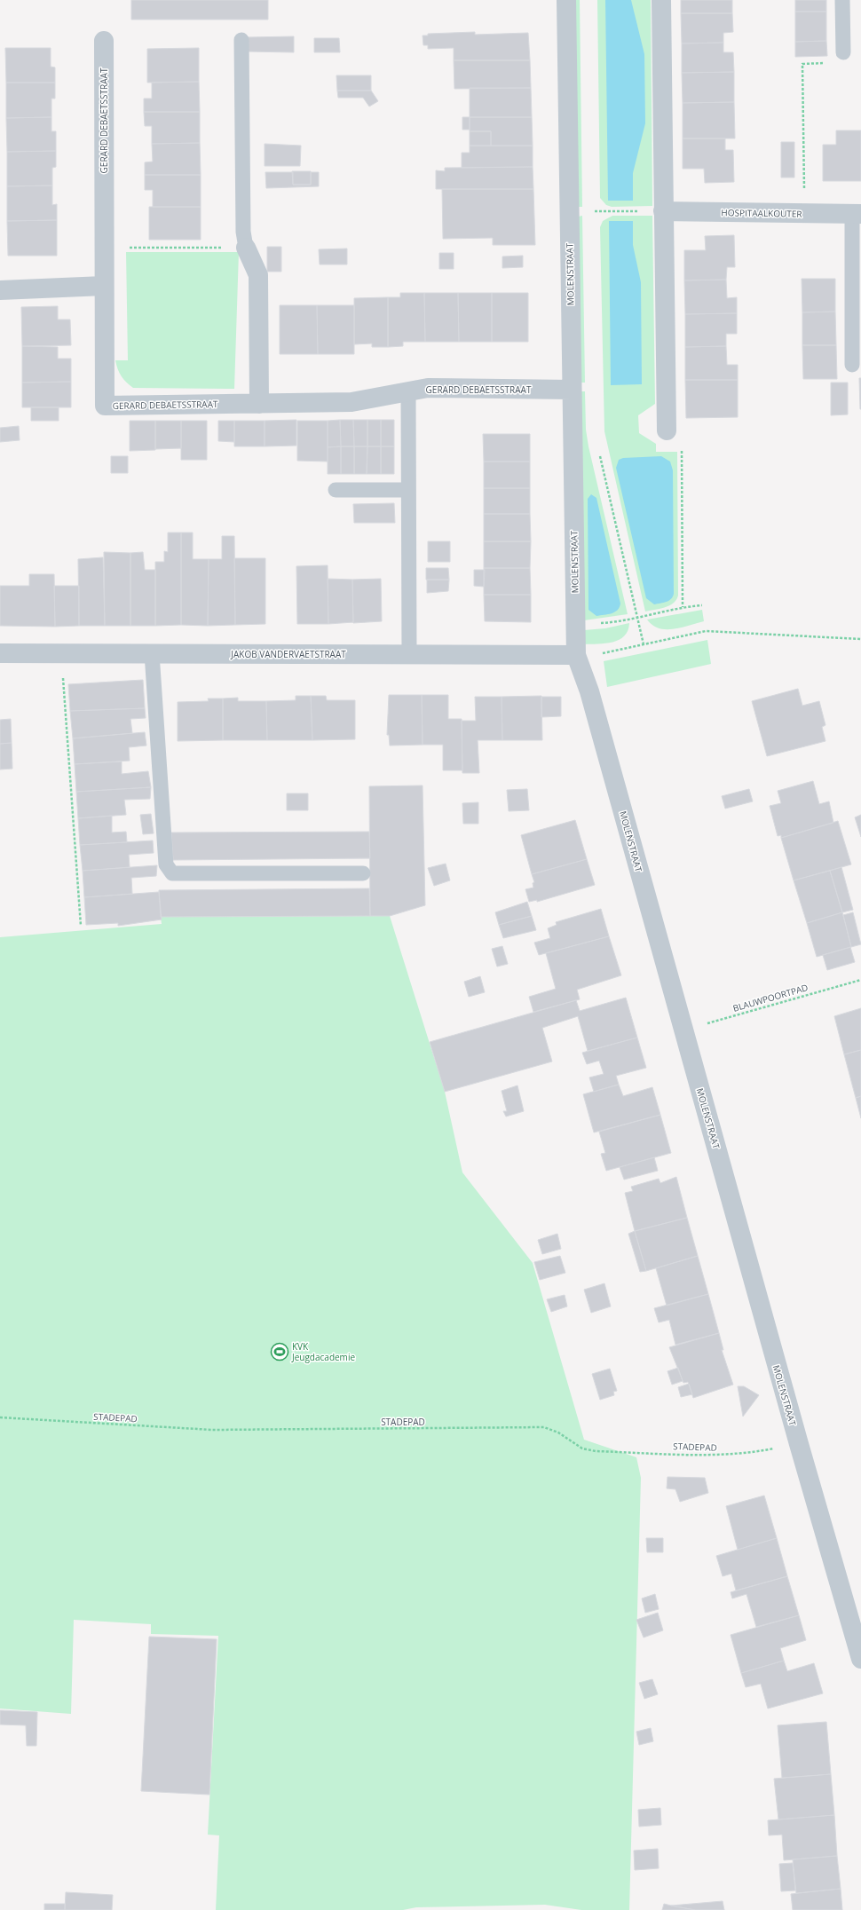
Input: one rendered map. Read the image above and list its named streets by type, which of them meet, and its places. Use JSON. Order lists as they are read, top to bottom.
{
  "streets": {
    "street": [
      "GERARD DEBAETSSTRAAT",
      "HOSPITAALKOUTER",
      "MOLENSTRAAT",
      "JAKOB VANDERVAETSTRAAT"
    ],
    "path": ["BLAUWPOORTPAD", "STADEPAD"]
  },
  "crossings": [
    ["GERARD DEBAETSSTRAAT", "MOLENSTRAAT"],
    ["MOLENSTRAAT", "JAKOB VANDERVAETSTRAAT"],
    ["MOLENSTRAAT", "BLAUWPOORTPAD"],
    ["MOLENSTRAAT", "STADEPAD"]
  ],
  "places": {
    "sports": ["KVK Jeugdacademie"]
  }
}
